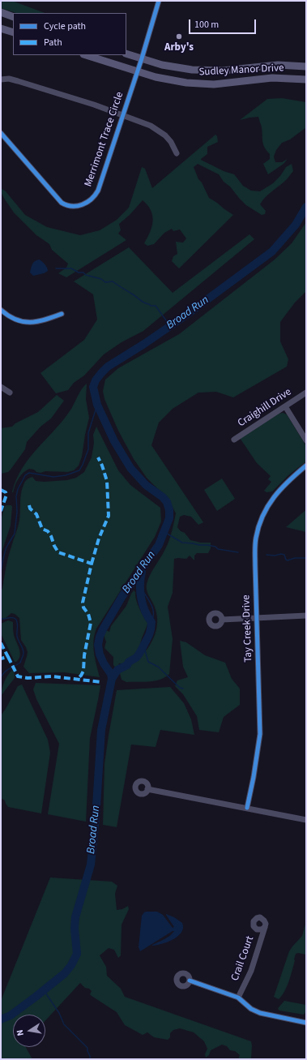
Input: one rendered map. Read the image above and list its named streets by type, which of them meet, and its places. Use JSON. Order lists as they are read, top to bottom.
{
  "streets": {
    "main road": ["Sudley Manor Drive"],
    "street": [
      "Merrimont Trace Circle",
      "Craighill Drive",
      "Tay Creek Drive",
      "Crail Court"
    ]
  },
  "crossings": [
    ["Sudley Manor Drive", "Merrimont Trace Circle"]
  ],
  "water": ["Broad Run"],
  "places": ["Arby's"],
  "legend": ["Cycle path", "Path"],
  "scale_bar": "100 m",
  "north": "left"
}
